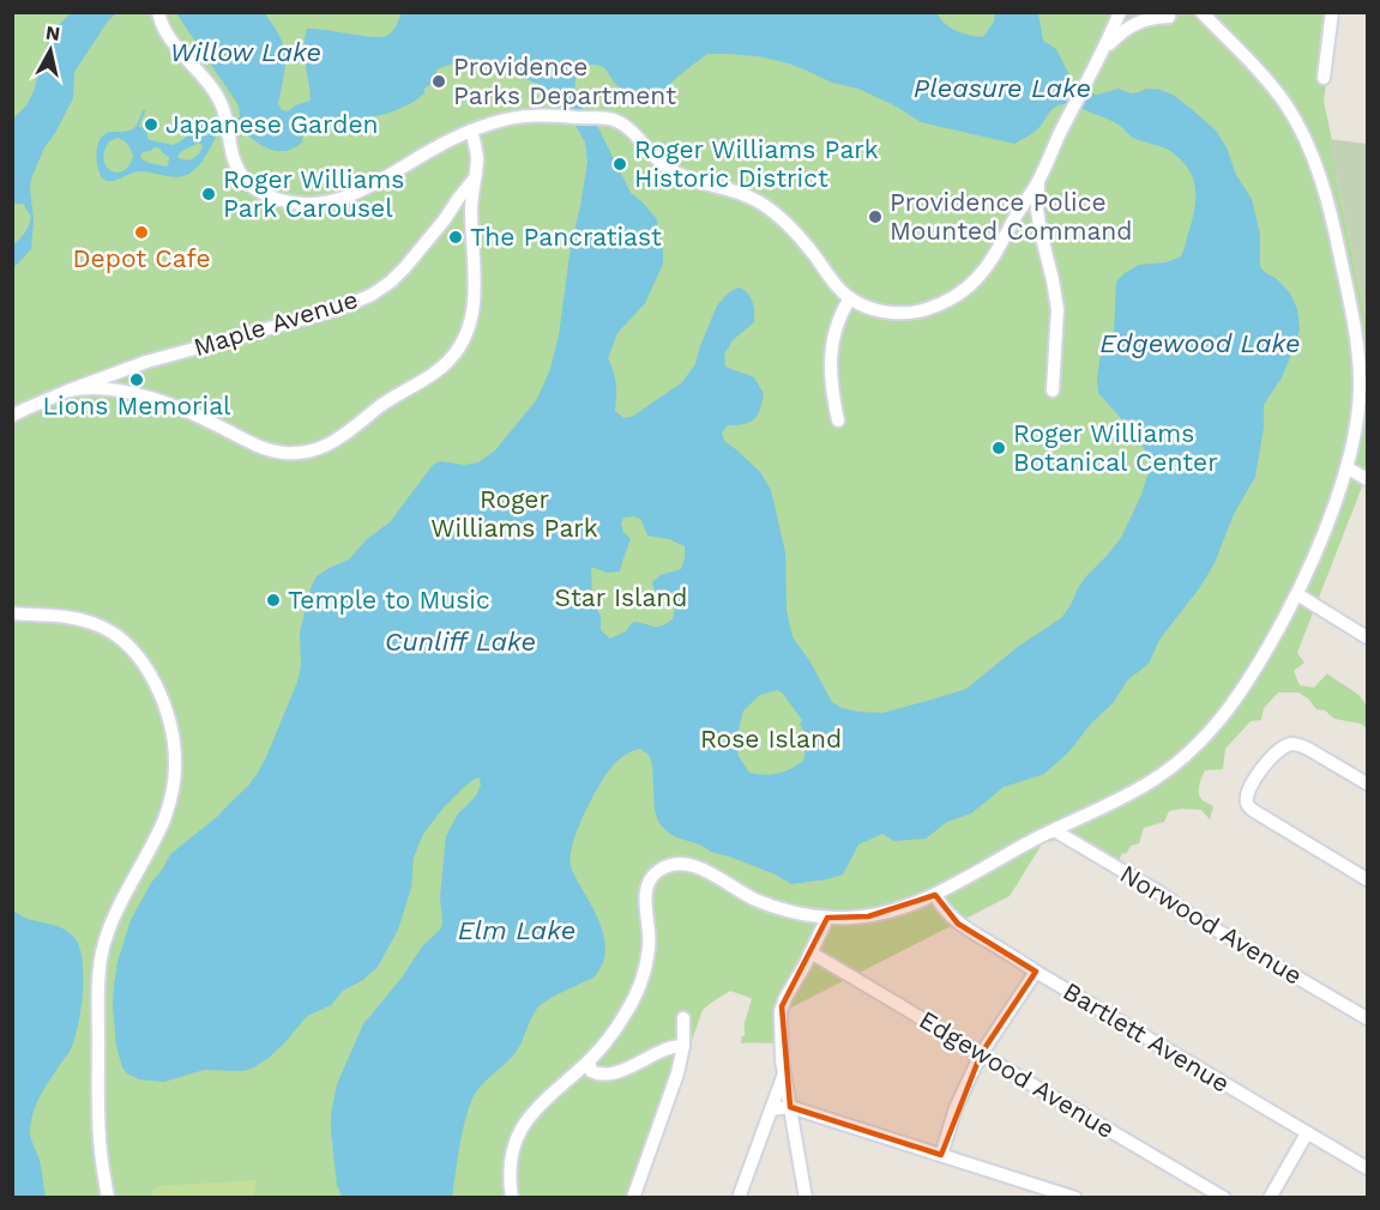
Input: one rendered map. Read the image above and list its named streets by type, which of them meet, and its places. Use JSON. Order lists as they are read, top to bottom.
{
  "streets": {
    "street": [
      "Maple Avenue",
      "Norwood Avenue",
      "Bartlett Avenue",
      "Edgewood Avenue"
    ]
  },
  "water": [
    "Willow Lake",
    "Pleasure Lake",
    "Edgewood Lake",
    "Cunliff Lake",
    "Elm Lake"
  ],
  "parks": ["Roger Williams Park", "Star Island", "Rose Island"],
  "places": [
    "Providence Parks Department",
    "Japanese Garden",
    "Roger Williams Park Historic District",
    "Roger Williams Park Carousel",
    "Providence Police Mounted Command",
    "Depot Cafe",
    "The Pancratiast",
    "Lions Memorial",
    "Roger Williams Botanical Center",
    "Temple to Music"
  ],
  "north": "top"
}
